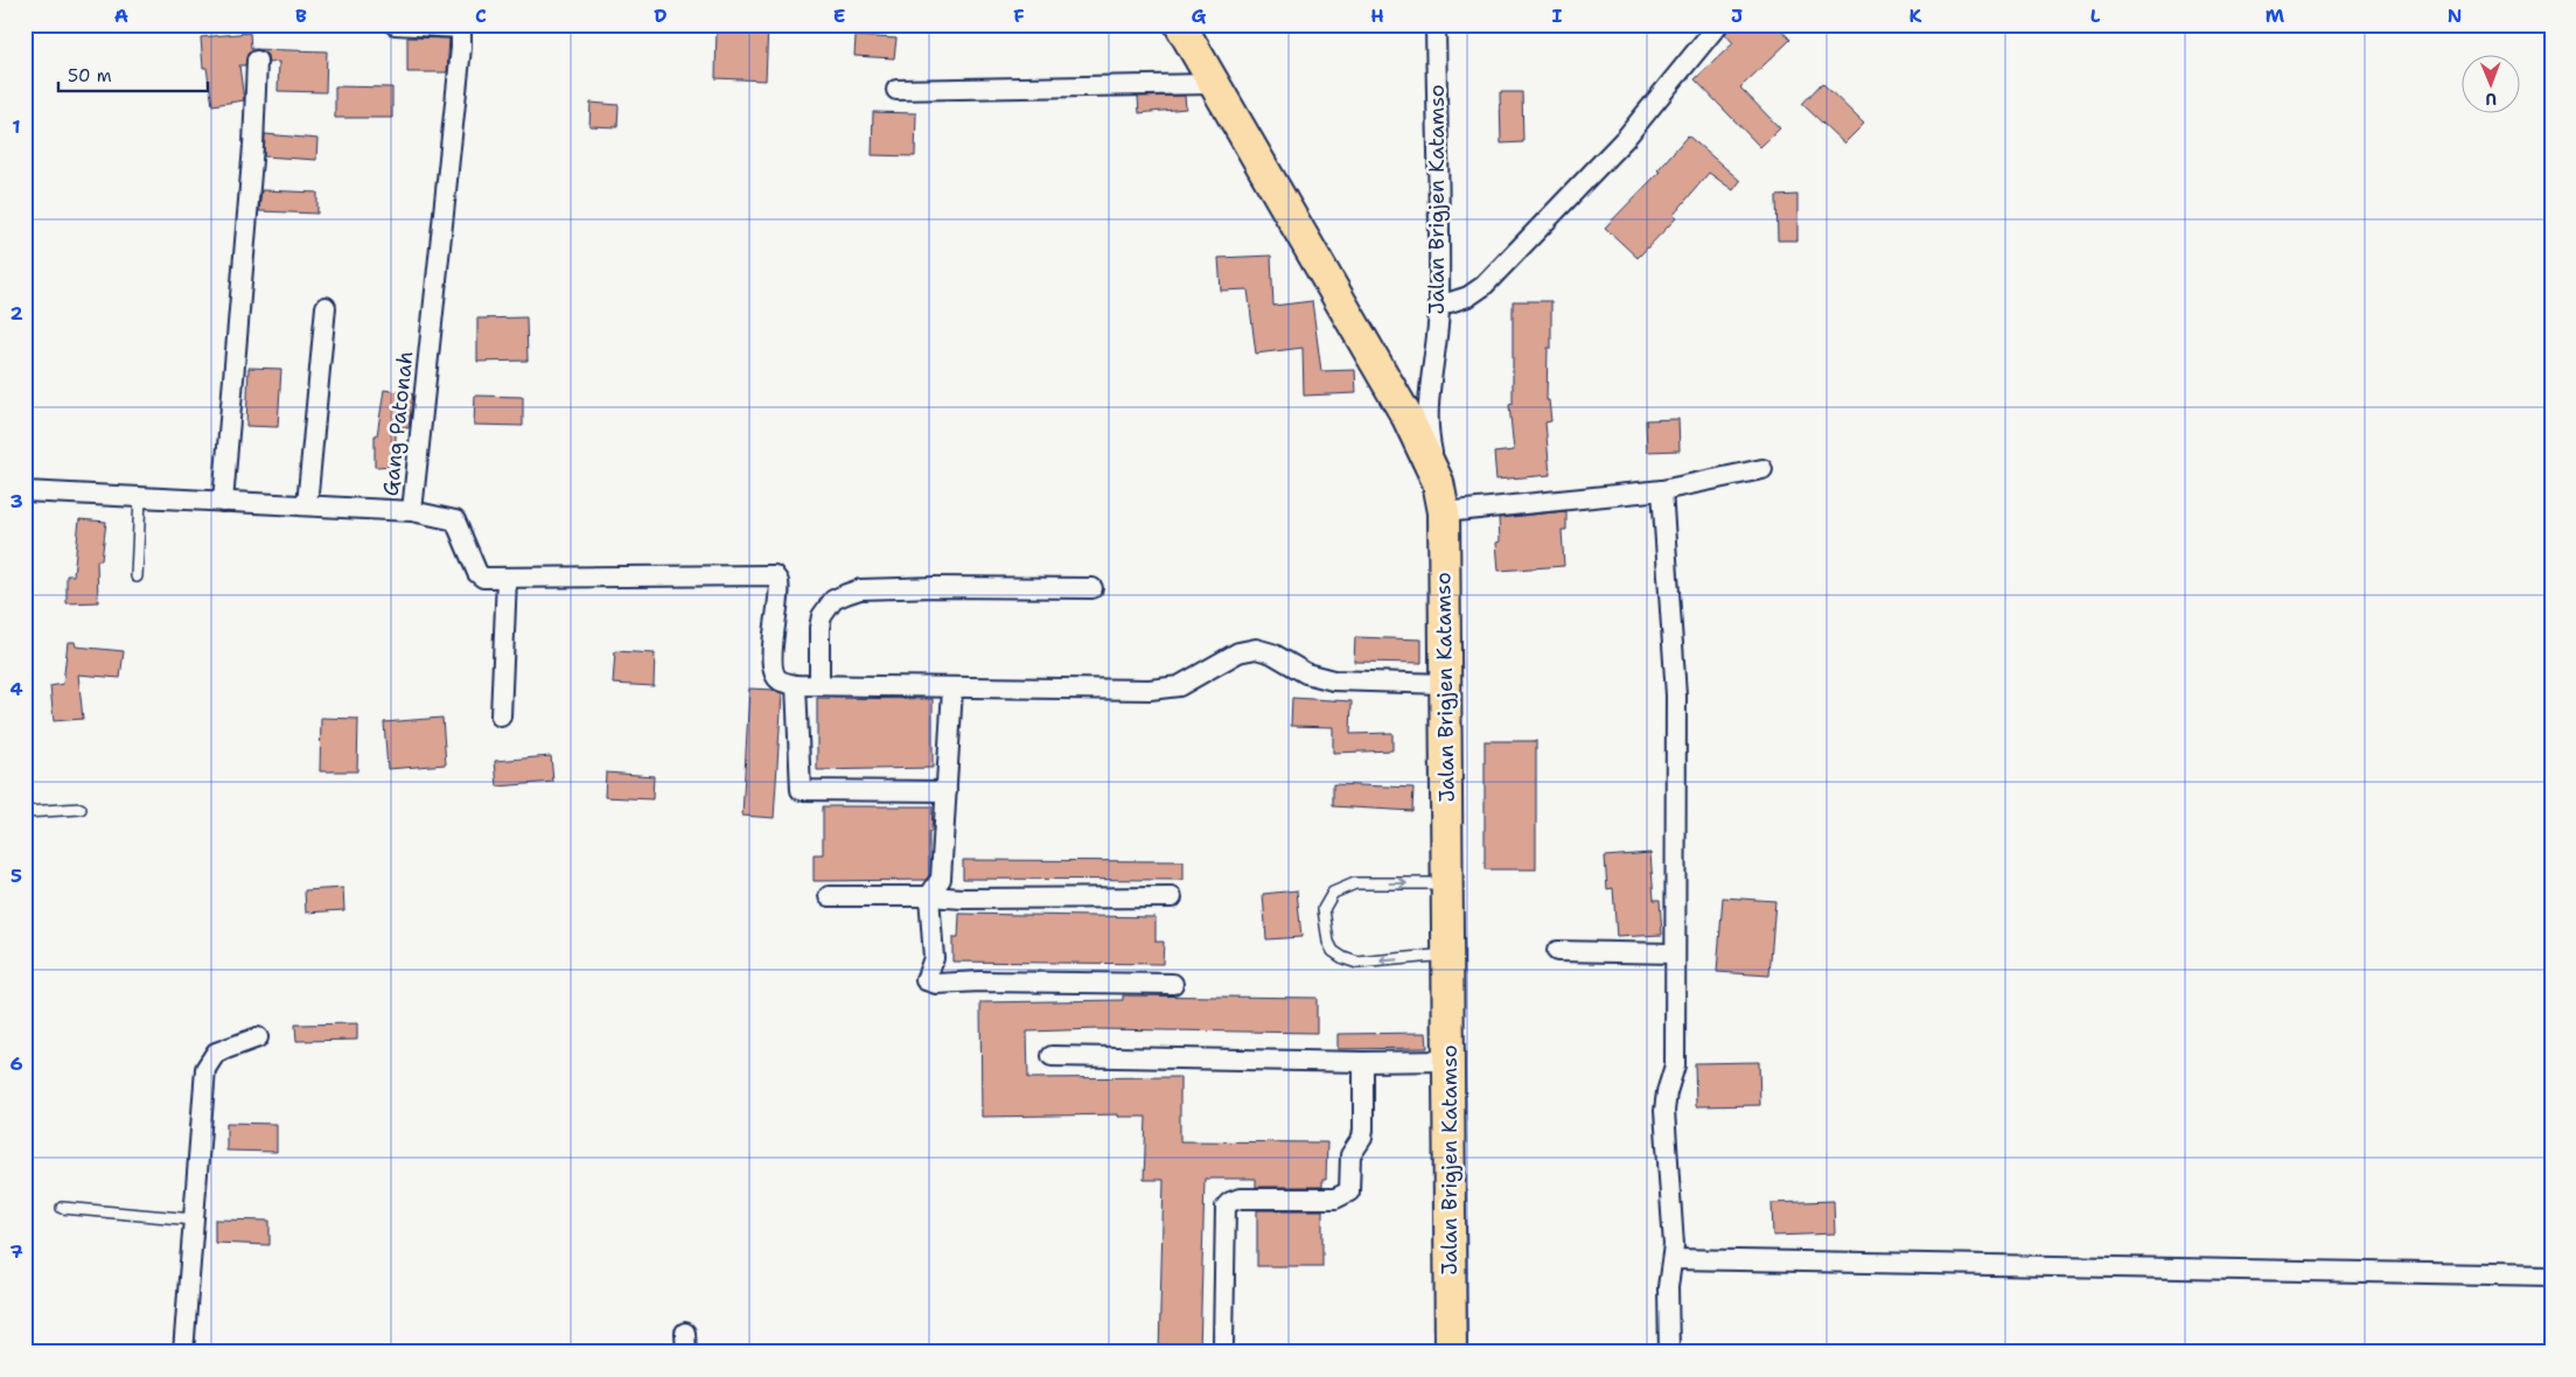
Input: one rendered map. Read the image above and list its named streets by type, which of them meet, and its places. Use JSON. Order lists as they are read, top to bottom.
{
  "streets": {
    "main road": ["Jalan Brigjen Katamso"],
    "street": ["Gang Patonah"]
  },
  "scale_bar": "50 m",
  "north": "bottom",
  "grid": {
    "columns": [
      "A",
      "B",
      "C",
      "D",
      "E",
      "F",
      "G",
      "H",
      "I",
      "J",
      "K",
      "L",
      "M",
      "N"
    ],
    "rows": [
      "1",
      "2",
      "3",
      "4",
      "5",
      "6",
      "7"
    ]
  }
}
